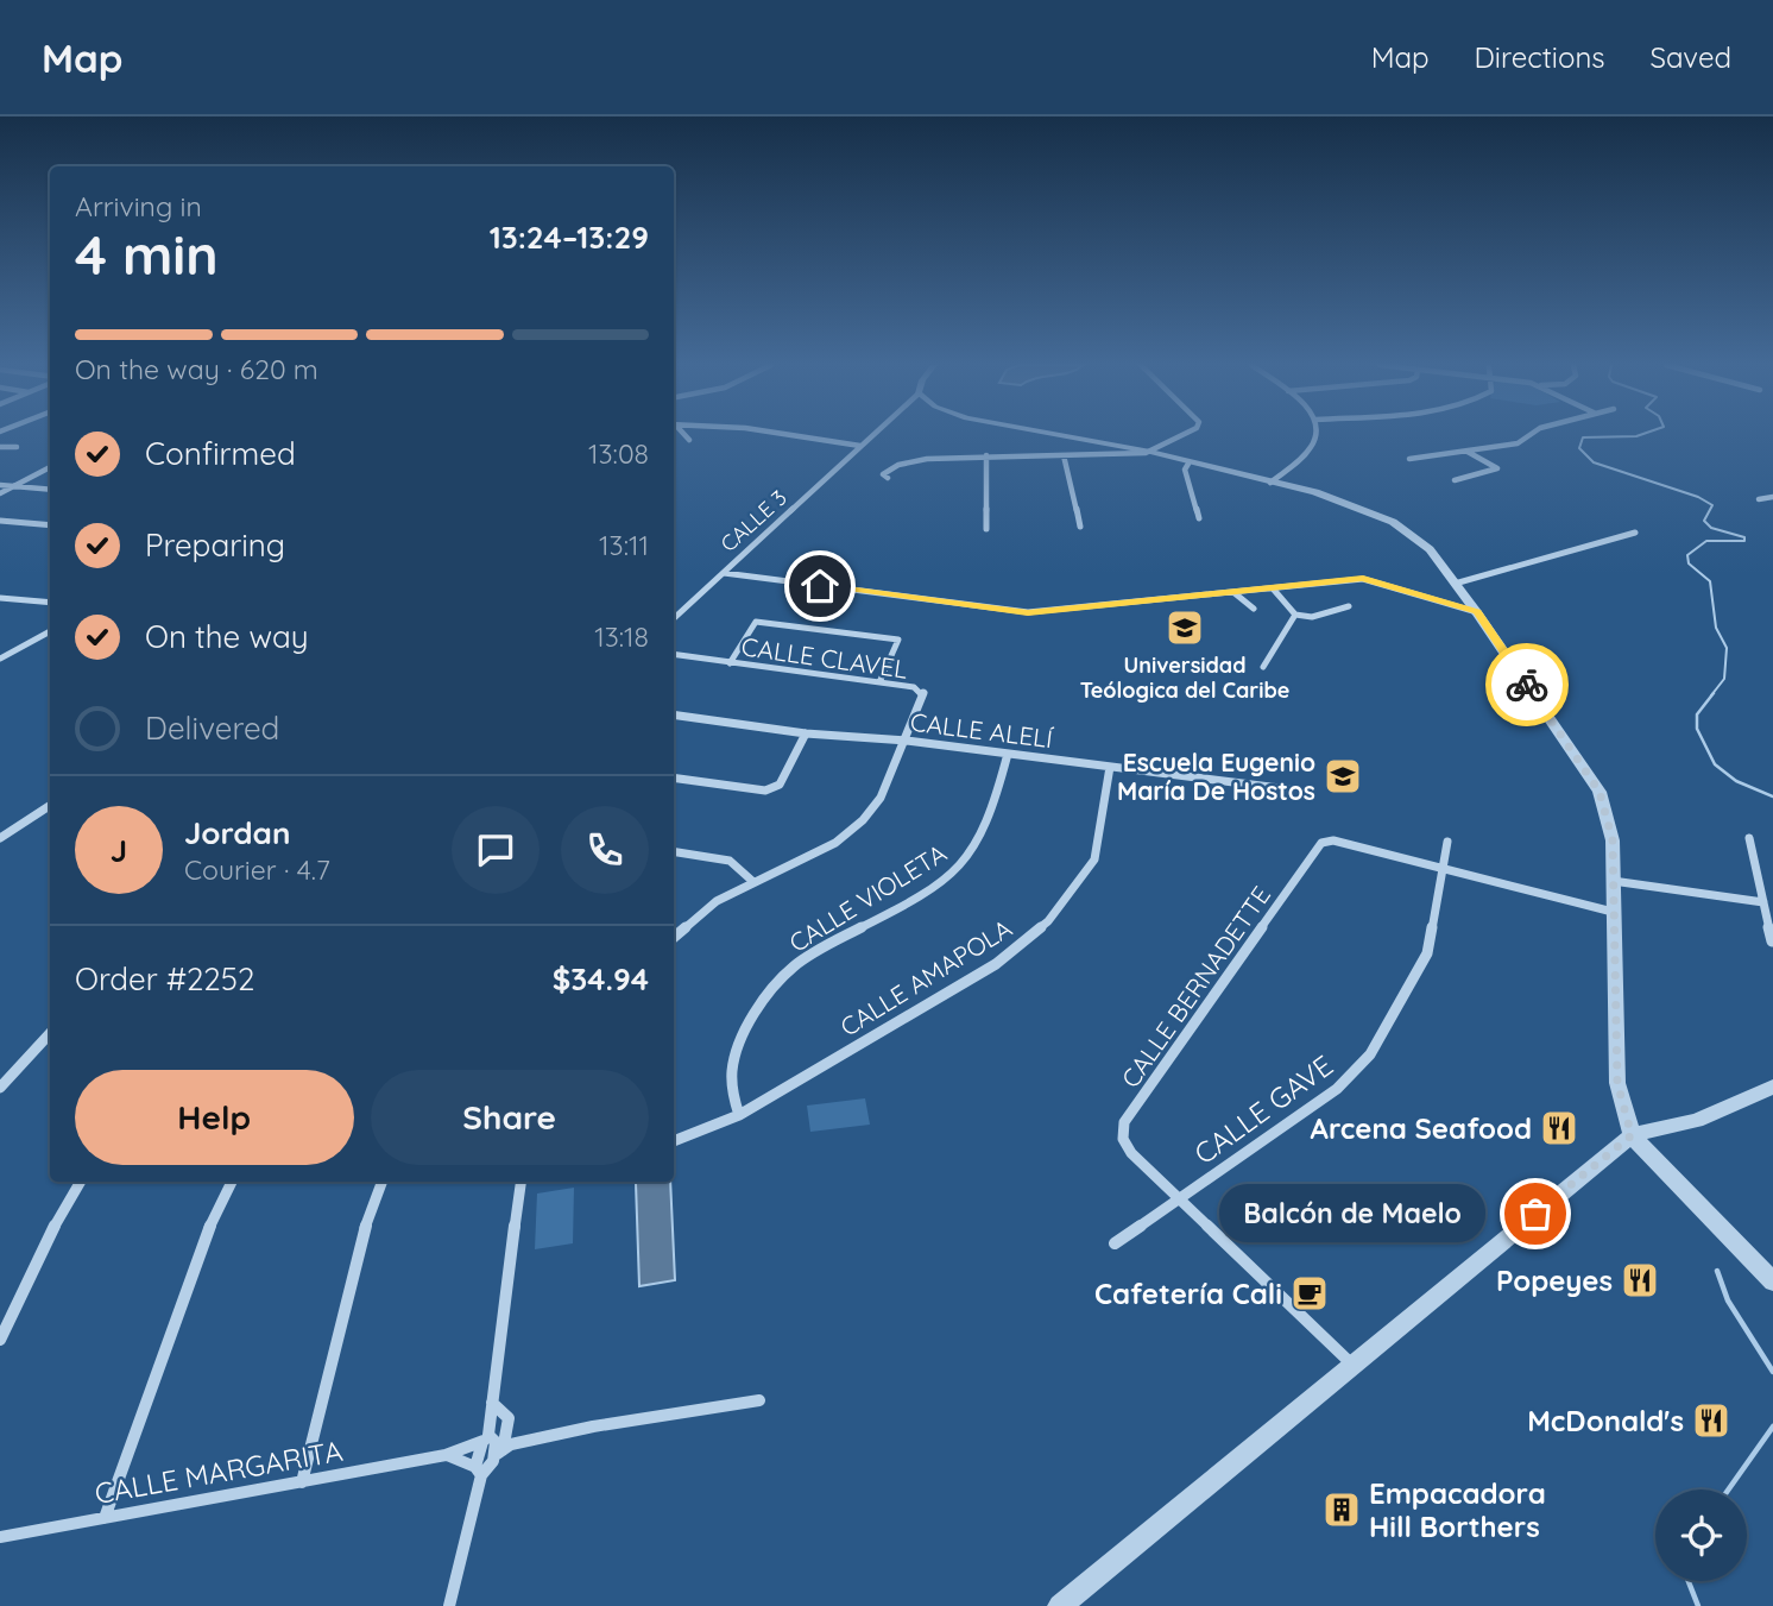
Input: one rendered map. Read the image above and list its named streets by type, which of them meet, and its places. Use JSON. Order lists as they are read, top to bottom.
{
  "streets": {
    "street": [
      "CALLE 3",
      "CALLE CLAVEL",
      "CALLE ALELÍ",
      "CALLE VIOLETA",
      "CALLE AMAPOLA",
      "CALLE BERNADETTE",
      "CALLE GAVE",
      "CALLE MARGARITA"
    ]
  },
  "crossings": [
    ["CALLE CLAVEL", "CALLE ALELÍ"],
    ["CALLE ALELÍ", "CALLE VIOLETA"],
    ["CALLE ALELÍ", "CALLE AMAPOLA"],
    ["CALLE VIOLETA", "CALLE AMAPOLA"],
    ["CALLE BERNADETTE", "CALLE GAVE"]
  ],
  "places": {
    "school or university": ["Universidad Teólogica del Caribe", "Escuela Eugenio María De Hostos"],
    "restaurant": ["Arcena Seafood", "Popeyes", "McDonald's"],
    "other": ["Balcón de Maelo"],
    "cafe": ["Cafetería Cali"],
    "building": ["Empacadora Hill Borthers"]
  },
  "page": {
    "header": "Map",
    "nav": ["Map", "Directions", "Saved"],
    "heading": ["4 min", "Arriving in", "13:24–13:29"],
    "panel": [
      "Jordan",
      "Courier · 4.7",
      "Order #2252",
      "$34.94"
    ],
    "bar": "On the way · 620 m",
    "list": [
      ["Confirmed", "13:08"],
      ["Preparing", "13:11"],
      ["On the way", "13:18"],
      "Delivered"
    ],
    "round": "J",
    "buttons": ["Help", "Share"],
    "bubble": "Balcón de Maelo"
  }
}
